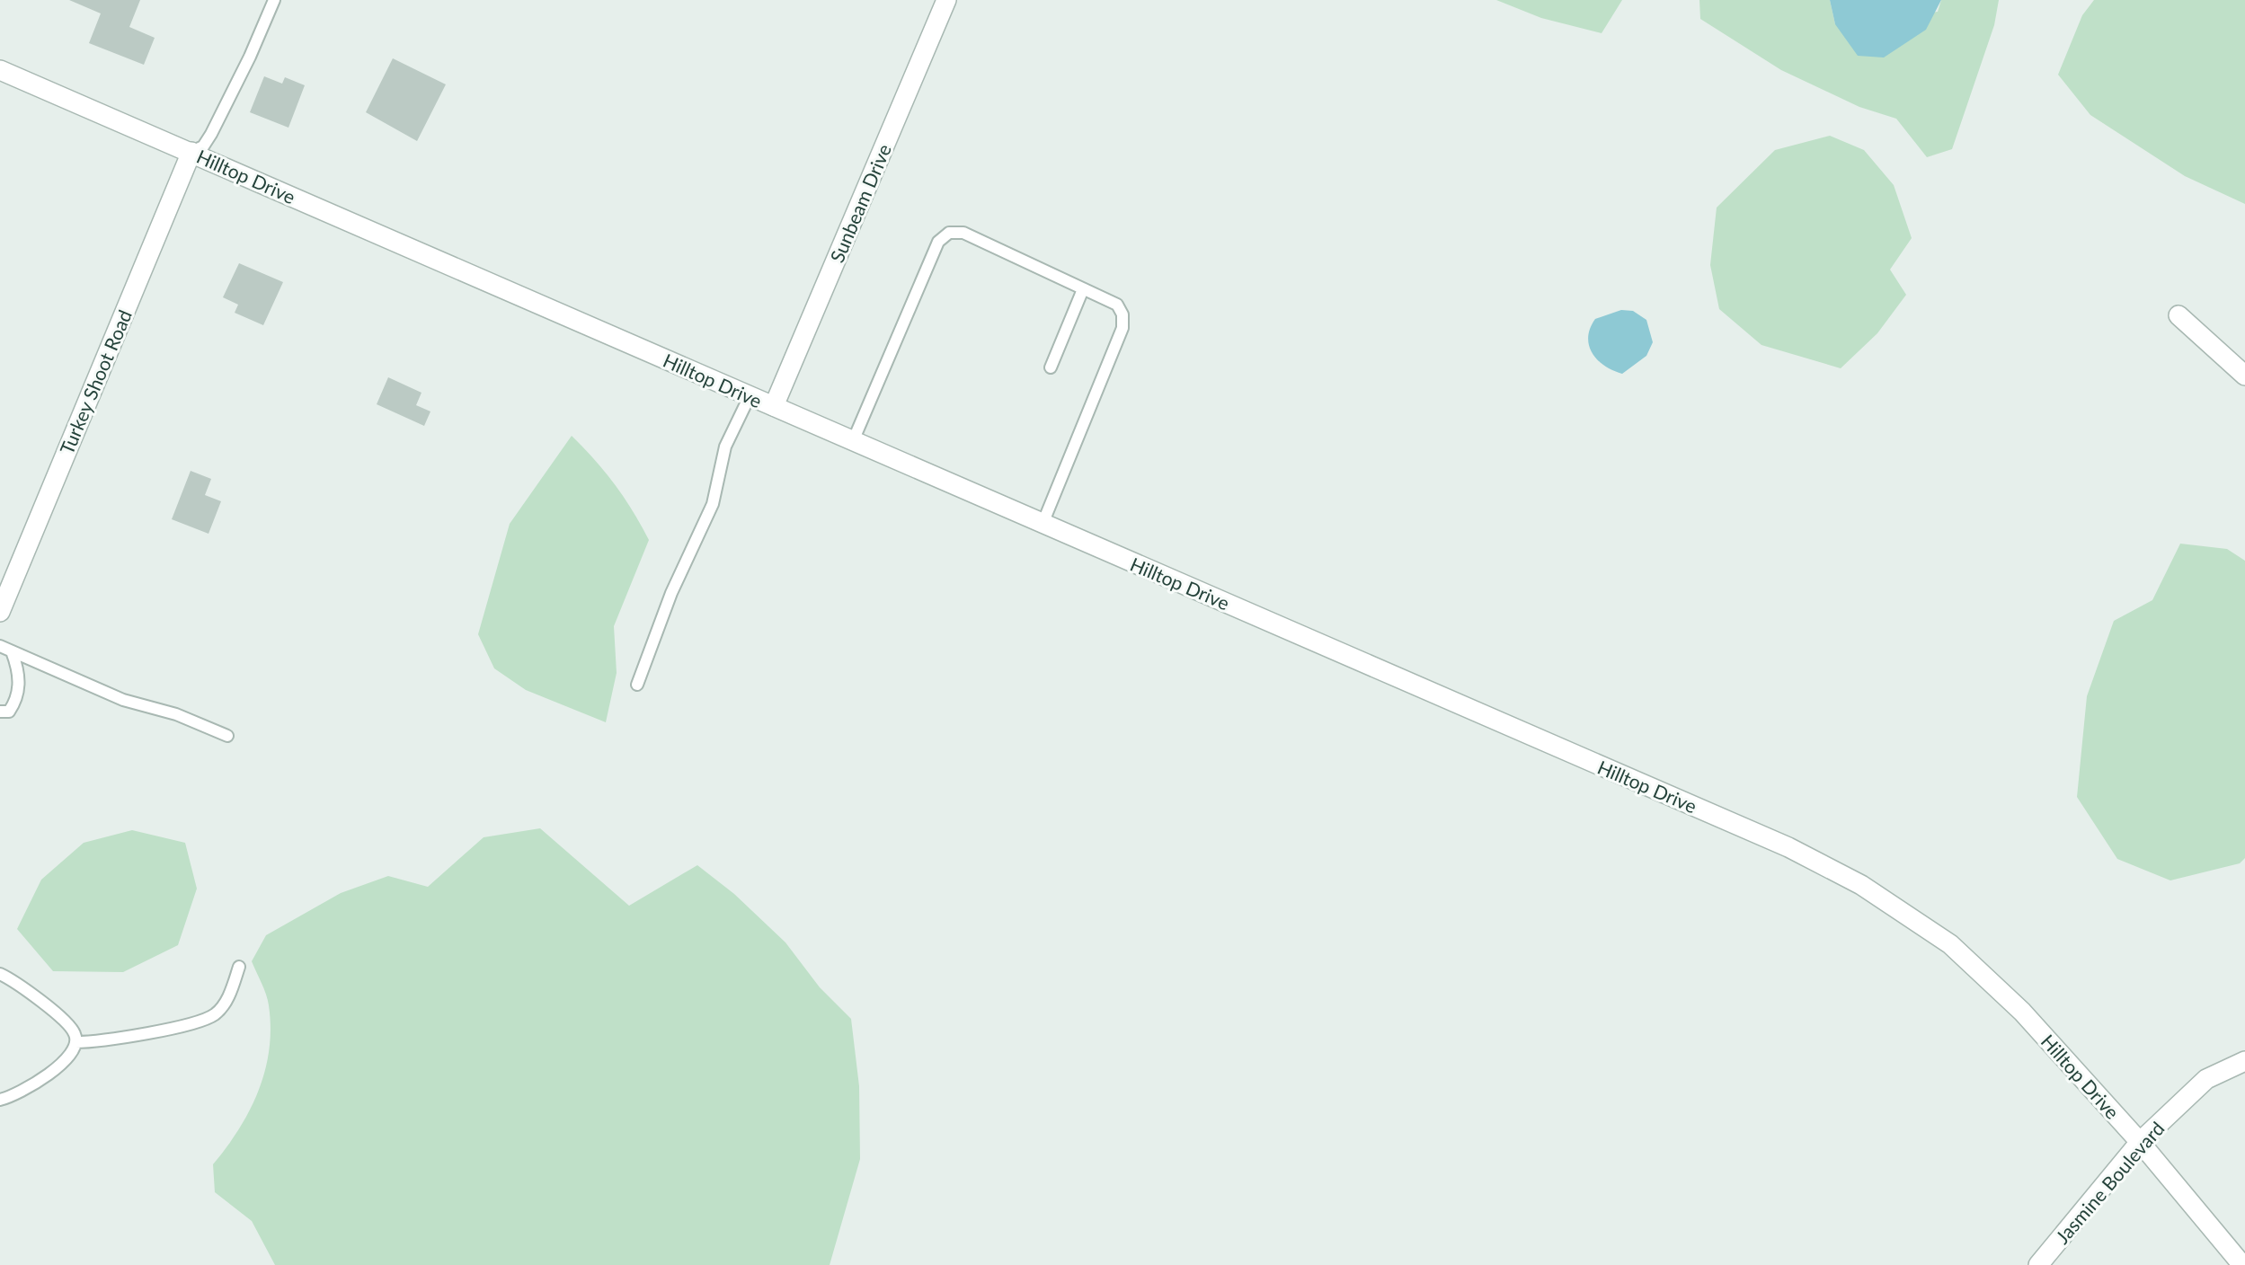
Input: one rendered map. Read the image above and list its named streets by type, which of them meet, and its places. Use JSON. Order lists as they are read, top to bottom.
{
  "streets": {
    "street": [
      "Hilltop Drive",
      "Sunbeam Drive",
      "Turkey Shoot Road",
      "Jasmine Boulevard"
    ]
  },
  "crossings": [
    ["Hilltop Drive", "Sunbeam Drive"],
    ["Hilltop Drive", "Turkey Shoot Road"],
    ["Hilltop Drive", "Jasmine Boulevard"]
  ]
}
